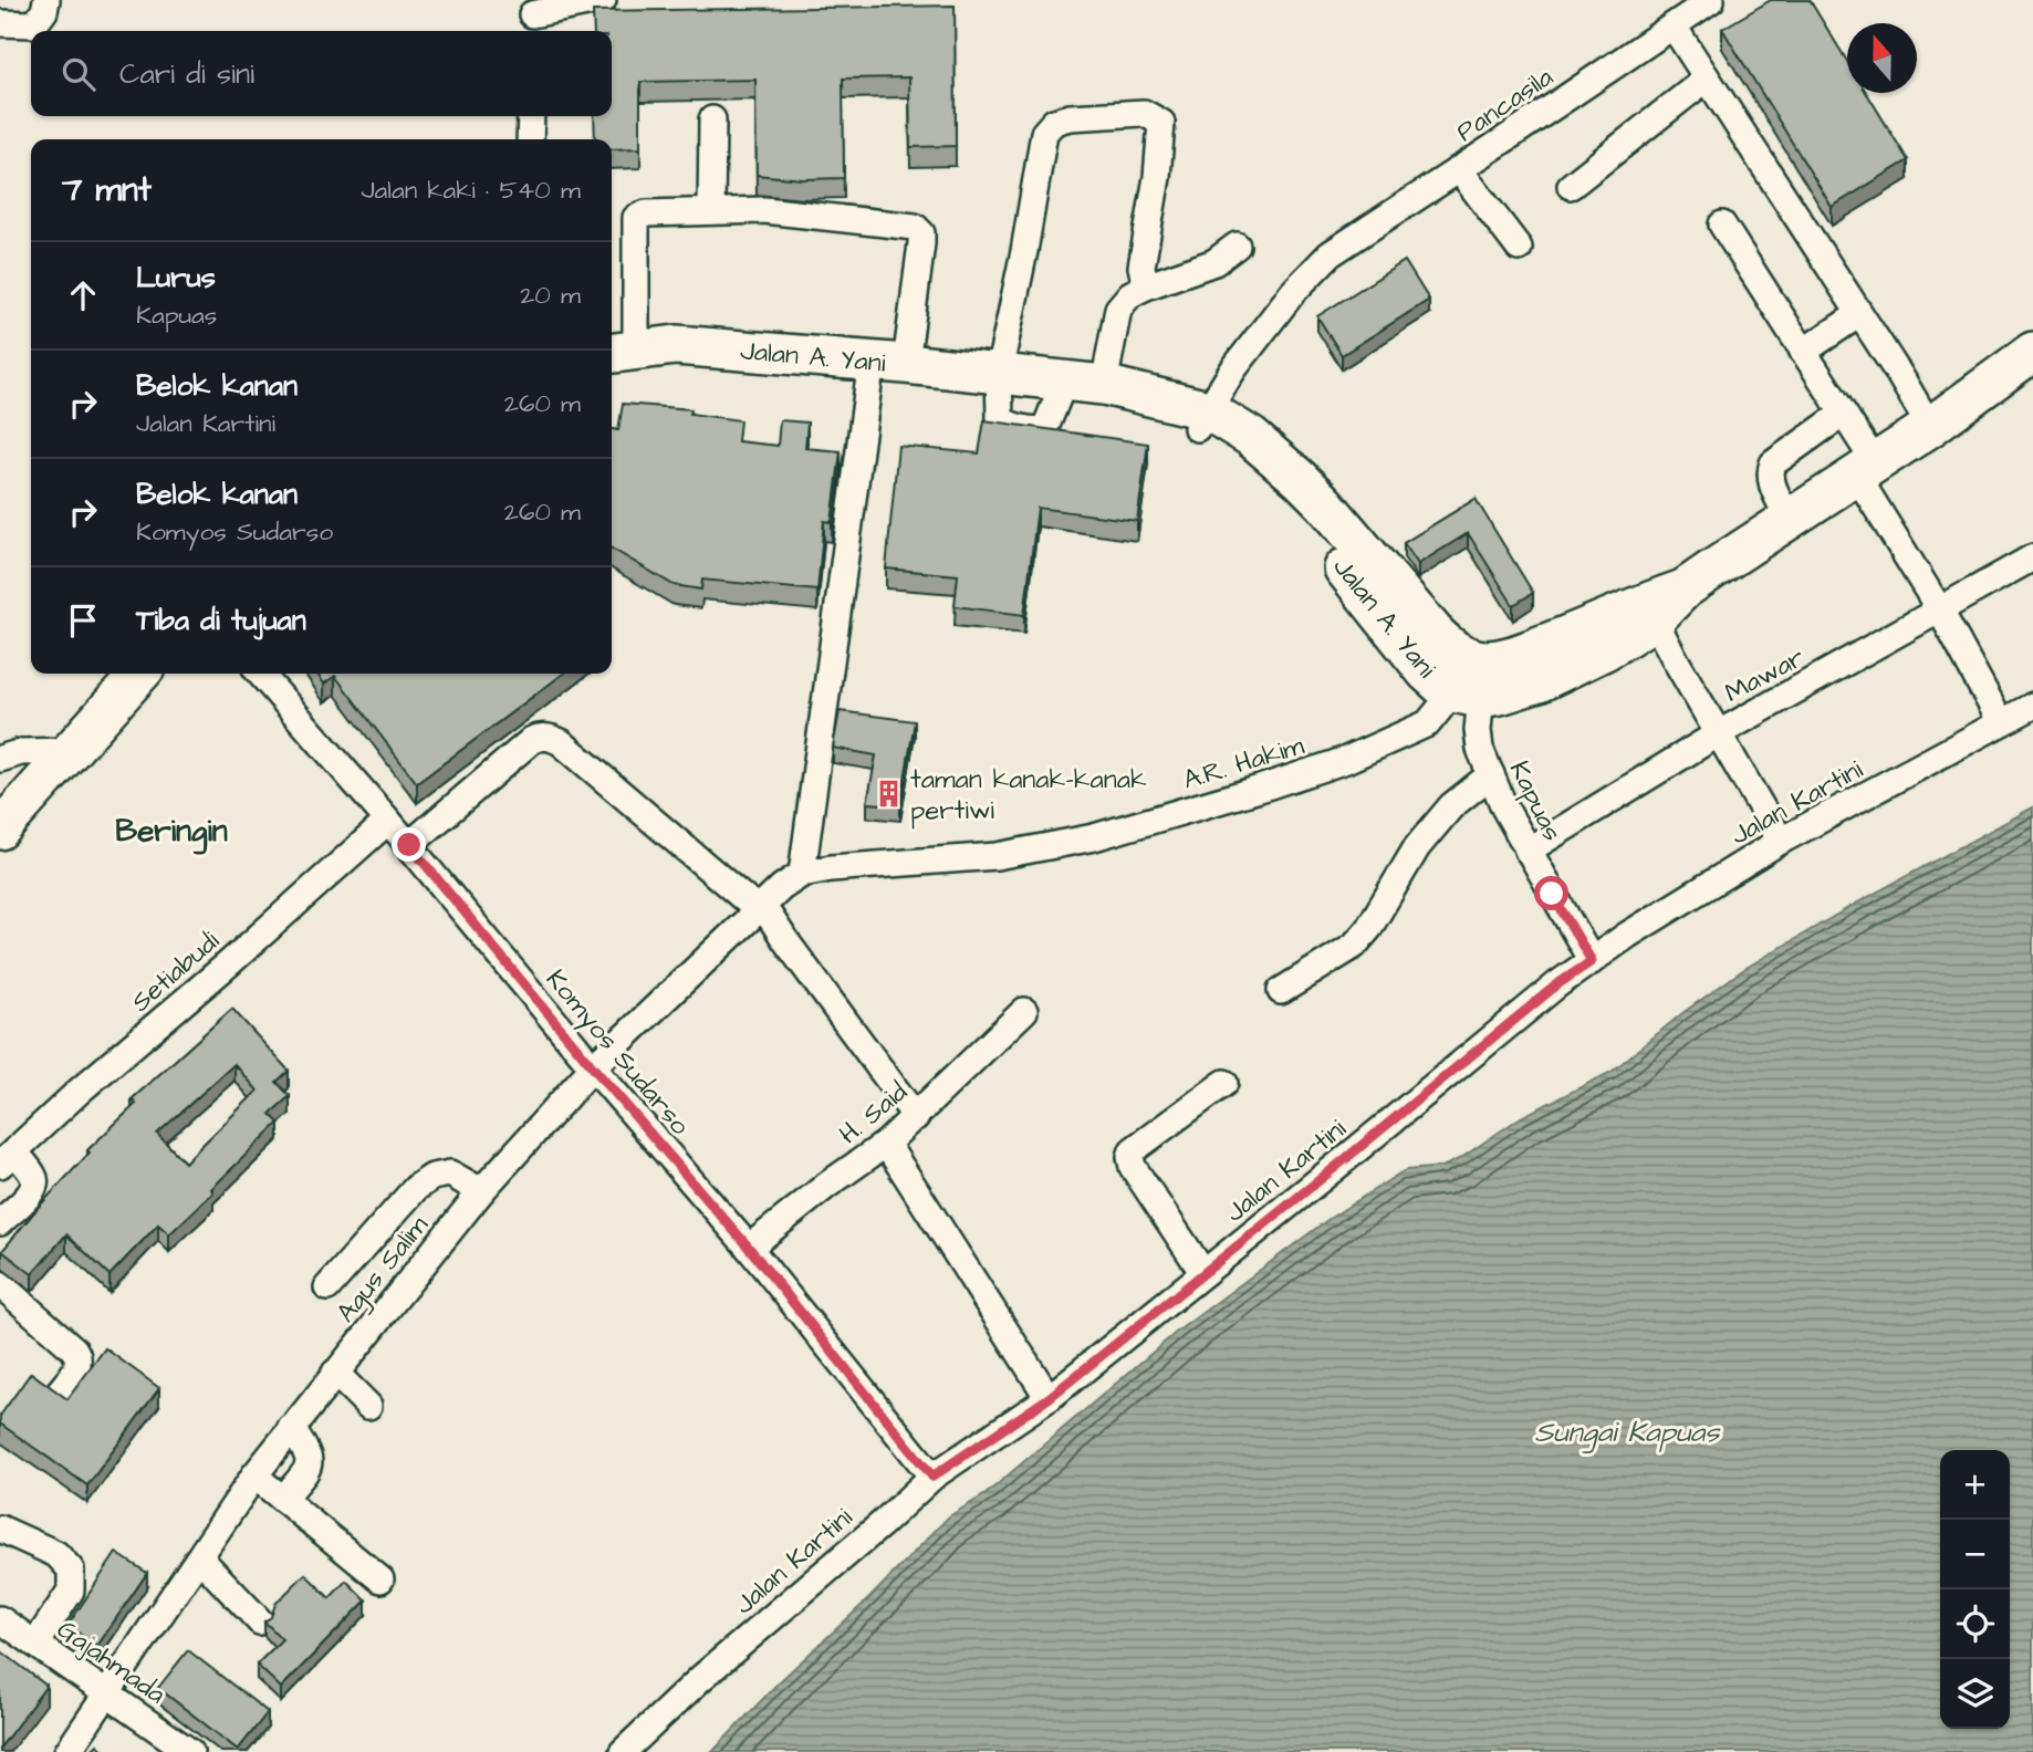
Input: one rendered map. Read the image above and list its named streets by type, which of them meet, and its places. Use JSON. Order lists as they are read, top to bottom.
{
  "streets": {
    "highway": ["Jalan A. Yani"],
    "street": [
      "Pancasila",
      "Mawar",
      "A.R. Hakim",
      "Kapuas",
      "Jalan Kartini",
      "Setiabudi",
      "Komyos Sudarso",
      "H. Said",
      "Agus Salim",
      "Gajahmada"
    ]
  },
  "crossings": [
    ["Pancasila", "Jalan A. Yani"],
    ["Jalan A. Yani", "A.R. Hakim"],
    ["Jalan A. Yani", "Kapuas"],
    ["Mawar", "Kapuas"],
    ["A.R. Hakim", "Kapuas"],
    ["A.R. Hakim", "Agus Salim"],
    ["Kapuas", "Jalan Kartini"],
    ["Jalan Kartini", "Komyos Sudarso"],
    ["Setiabudi", "Komyos Sudarso"],
    ["Komyos Sudarso", "H. Said"],
    ["Komyos Sudarso", "Agus Salim"],
    ["Agus Salim", "Gajahmada"]
  ],
  "districts": ["Beringin"],
  "water": ["Sungai Kapuas"],
  "places": {
    "building": ["taman kanak-kanak pertiwi"]
  },
  "north": "top",
  "page": {
    "search": "Cari di sini",
    "heading": ["7 mnt", "Jalan kaki · 540 m"],
    "list": [
      ["Lurus", "Kapuas", "20 m"],
      ["Belok kanan", "Jalan Kartini", "260 m"],
      ["Belok kanan", "Komyos Sudarso", "260 m"],
      "Tiba di tujuan"
    ],
    "map_buttons": ["+", "−"]
  }
}
